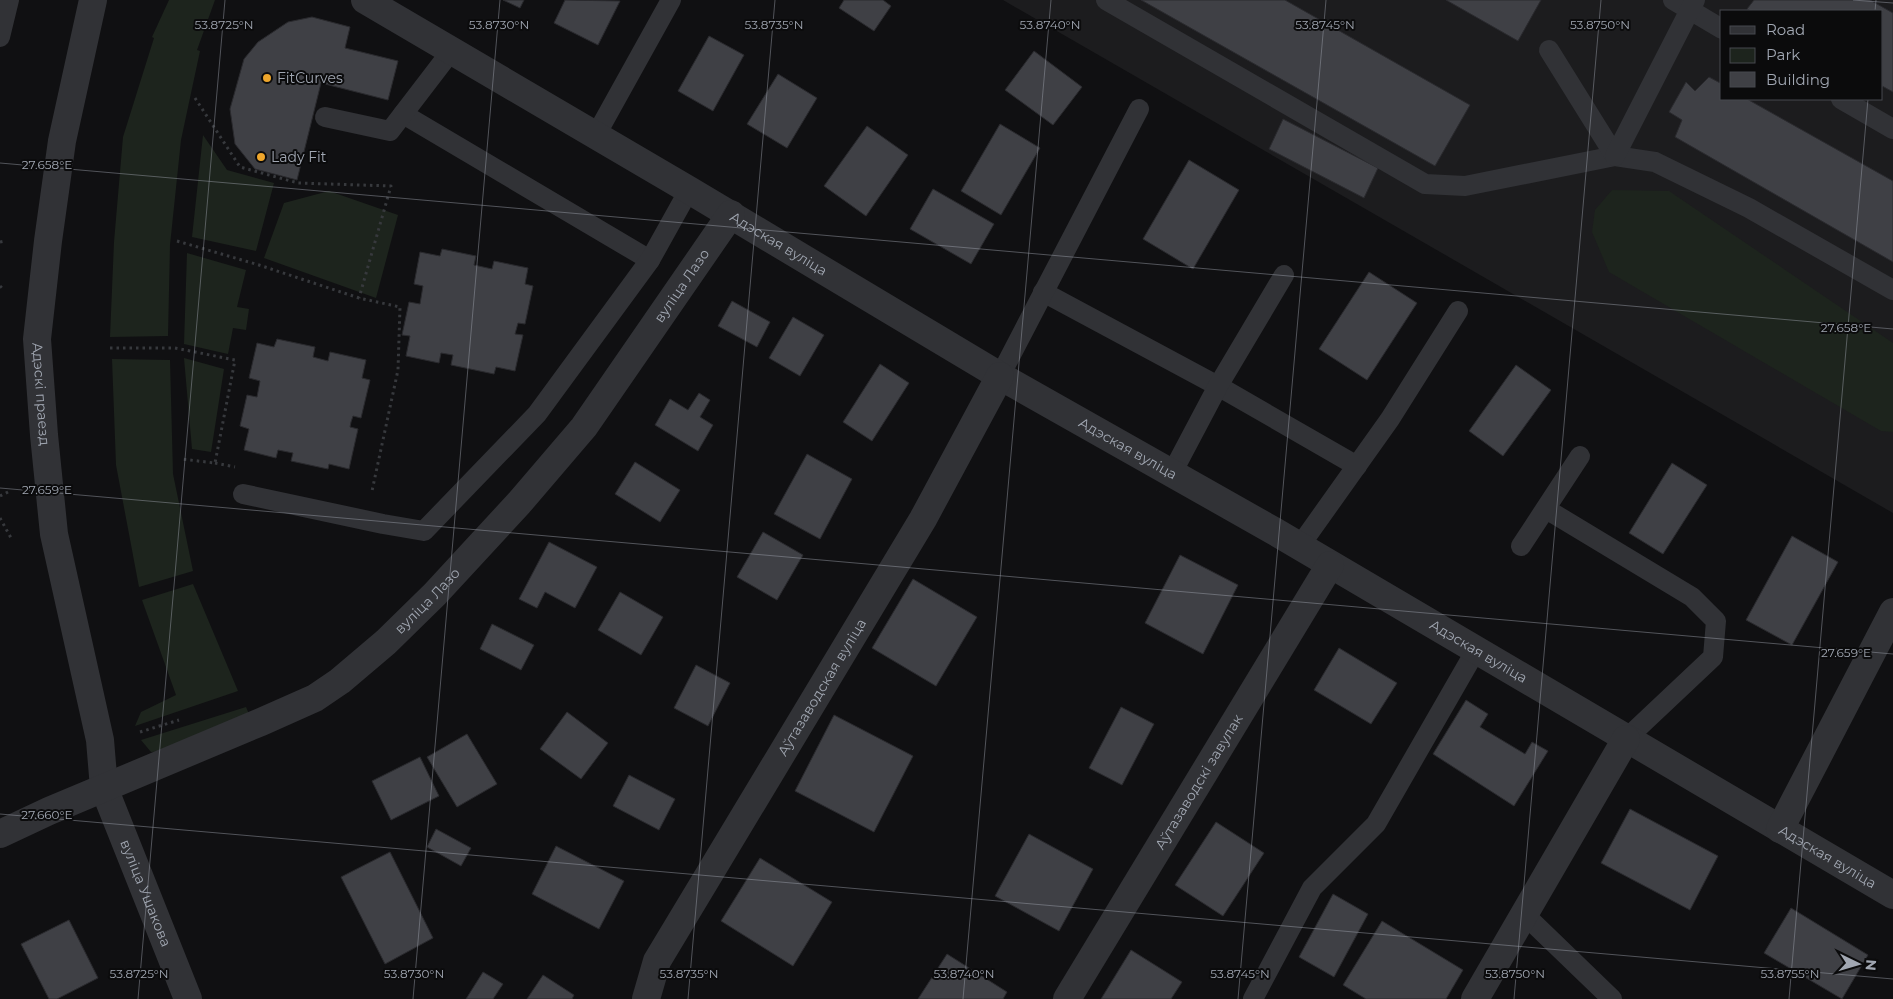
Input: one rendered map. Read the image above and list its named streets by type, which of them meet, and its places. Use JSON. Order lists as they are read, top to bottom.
{
  "streets": {
    "street": [
      "Адэская вуліца",
      "вуліца Лазо",
      "Адэскі праезд",
      "Аўтазаводская вуліца",
      "Аўтазаводскі завулак",
      "вуліца Ушакова"
    ]
  },
  "crossings": [
    ["Адэская вуліца", "вуліца Лазо"],
    ["Адэская вуліца", "Аўтазаводская вуліца"],
    ["Адэская вуліца", "Аўтазаводскі завулак"],
    ["вуліца Лазо", "Адэскі праезд"],
    ["вуліца Лазо", "вуліца Ушакова"],
    ["Адэскі праезд", "вуліца Ушакова"]
  ],
  "places": ["FitCurves", "Lady Fit"],
  "legend": ["Road", "Park", "Building"],
  "north": "right",
  "coordinates": [
    "53.8725°N",
    "53.8730°N",
    "53.8735°N",
    "53.8740°N",
    "53.8745°N",
    "53.8750°N",
    "27.658°E",
    "27.659°E",
    "27.660°E",
    "53.8755°N"
  ]
}
